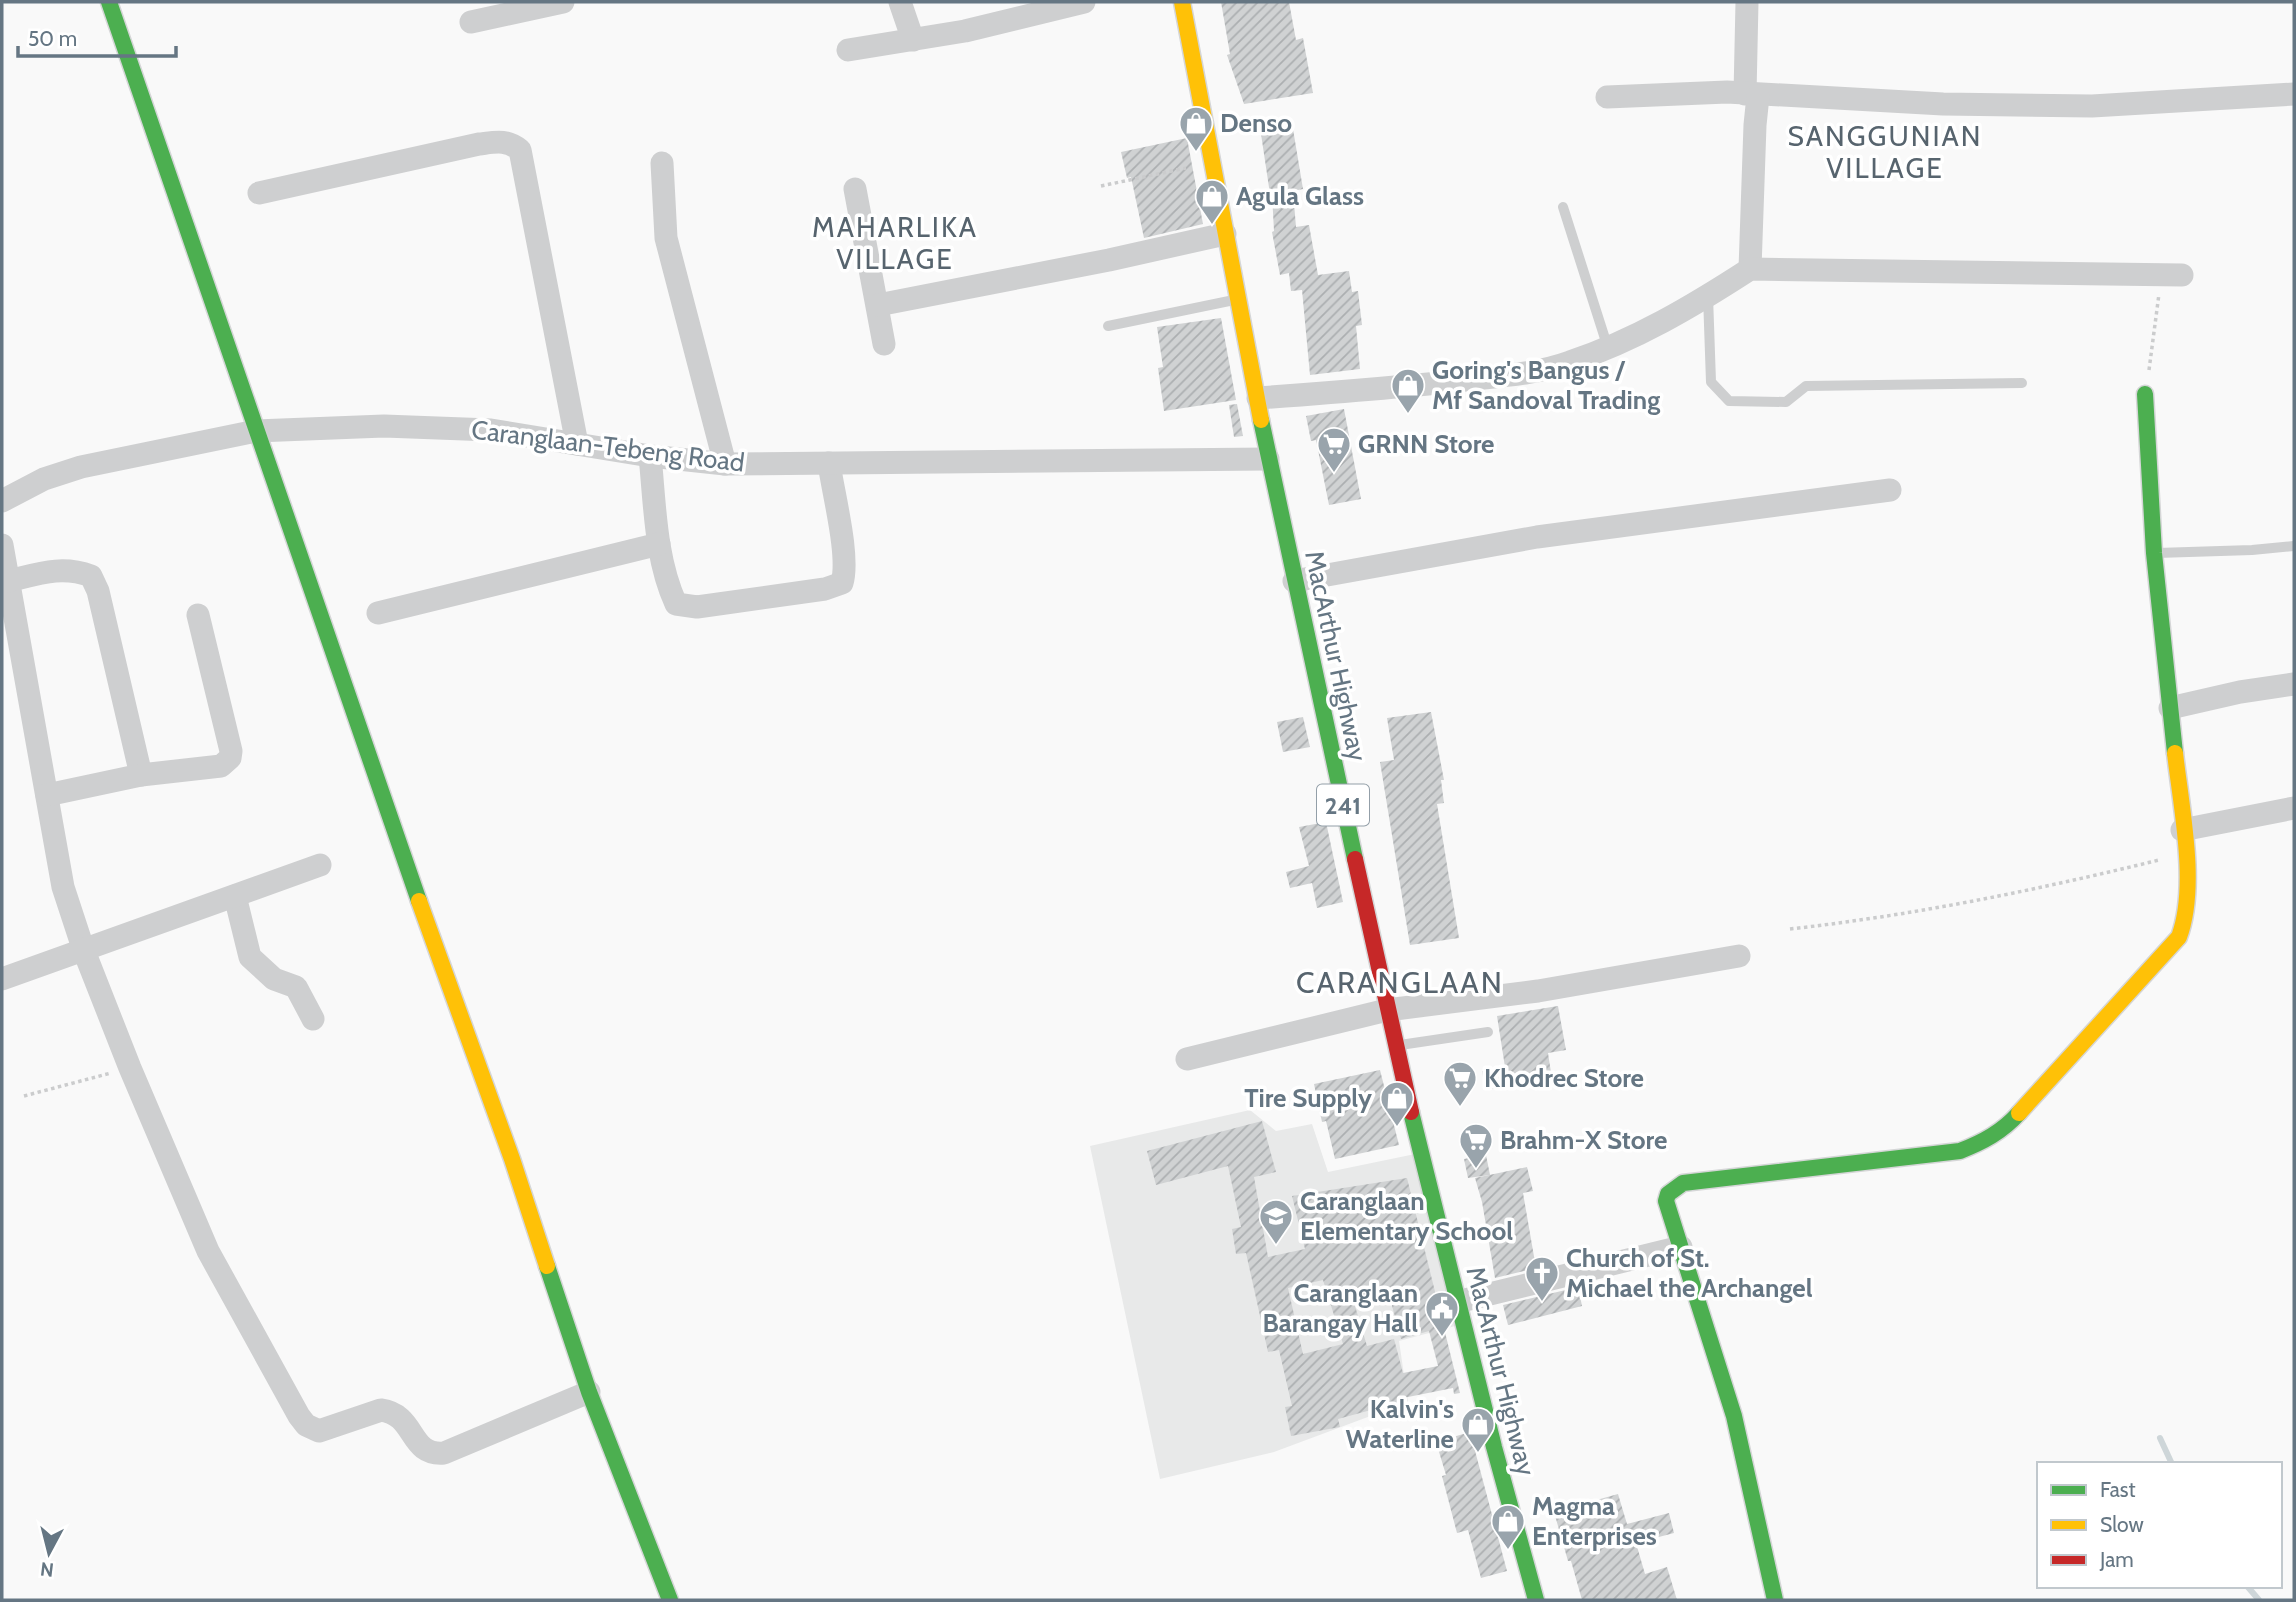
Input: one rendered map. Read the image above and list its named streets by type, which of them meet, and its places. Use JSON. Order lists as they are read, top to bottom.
{
  "streets": {
    "street": ["Caranglaan-Tebeng Road", "MacArthur Highway", "241"]
  },
  "crossings": [
    ["Caranglaan-Tebeng Road", "MacArthur Highway"]
  ],
  "districts": ["SANGGUNIAN VILLAGE", "MAHARLIKA VILLAGE", "CARANGLAAN"],
  "places": {
    "shop": [
      "Denso",
      "Agula Glass",
      "Goring's Bangus / Mf Sandoval Trading",
      "Tire Supply",
      "Kalvin's Waterline",
      "Magma Enterprises"
    ],
    "supermarket": ["GRNN Store", "Khodrec Store", "Brahm-X Store"],
    "school or university": ["Caranglaan Elementary School"],
    "church": ["Church of St. Michael the Archangel"],
    "public building": ["Caranglaan Barangay Hall"]
  },
  "legend": ["Fast", "Slow", "Jam"],
  "scale_bar": "50 m",
  "north": "bottom"
}
